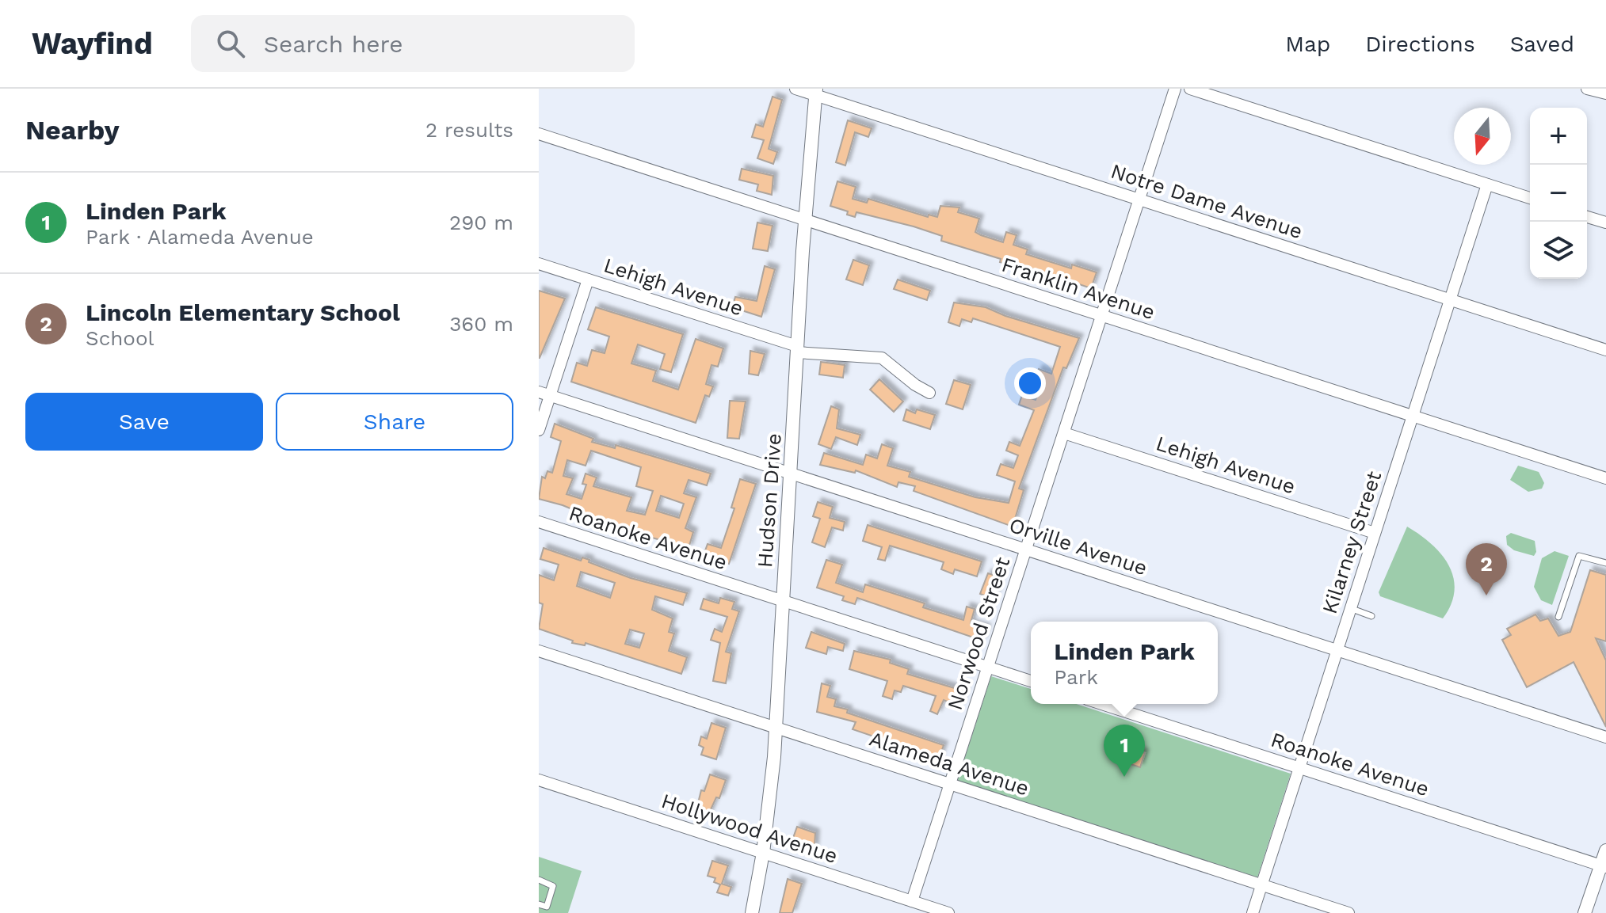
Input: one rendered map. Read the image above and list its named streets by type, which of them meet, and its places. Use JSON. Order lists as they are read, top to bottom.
{
  "streets": {
    "street": [
      "Notre Dame Avenue",
      "Lehigh Avenue",
      "Franklin Avenue",
      "Hudson Drive",
      "Roanoke Avenue",
      "Kilarney Street",
      "Orville Avenue",
      "Norwood Street",
      "Alameda Avenue",
      "Hollywood Avenue"
    ]
  },
  "crossings": [
    ["Notre Dame Avenue", "Hudson Drive"],
    ["Notre Dame Avenue", "Kilarney Street"],
    ["Notre Dame Avenue", "Norwood Street"],
    ["Lehigh Avenue", "Hudson Drive"],
    ["Lehigh Avenue", "Kilarney Street"],
    ["Lehigh Avenue", "Norwood Street"],
    ["Franklin Avenue", "Hudson Drive"],
    ["Franklin Avenue", "Kilarney Street"],
    ["Franklin Avenue", "Norwood Street"],
    ["Hudson Drive", "Roanoke Avenue"],
    ["Hudson Drive", "Orville Avenue"],
    ["Hudson Drive", "Alameda Avenue"],
    ["Hudson Drive", "Hollywood Avenue"],
    ["Roanoke Avenue", "Kilarney Street"],
    ["Roanoke Avenue", "Norwood Street"],
    ["Kilarney Street", "Orville Avenue"],
    ["Kilarney Street", "Alameda Avenue"],
    ["Orville Avenue", "Norwood Street"],
    ["Norwood Street", "Alameda Avenue"],
    ["Norwood Street", "Hollywood Avenue"]
  ],
  "north": "bottom",
  "page": {
    "header": "Wayfind",
    "search": "Search here",
    "nav": ["Map", "Directions", "Saved"],
    "heading": ["Nearby", "2 results"],
    "map_buttons": ["+", "−"],
    "list": [
      {
        "mark": "1",
        "name": "Linden Park",
        "note": "Park · Alameda Avenue",
        "value": "290 m"
      },
      {
        "mark": "2",
        "name": "Lincoln Elementary School",
        "note": "School",
        "value": "360 m"
      }
    ],
    "buttons": ["Save", "Share"],
    "pins": ["2", "1"],
    "popup": ["Linden Park", "Park"]
  }
}
